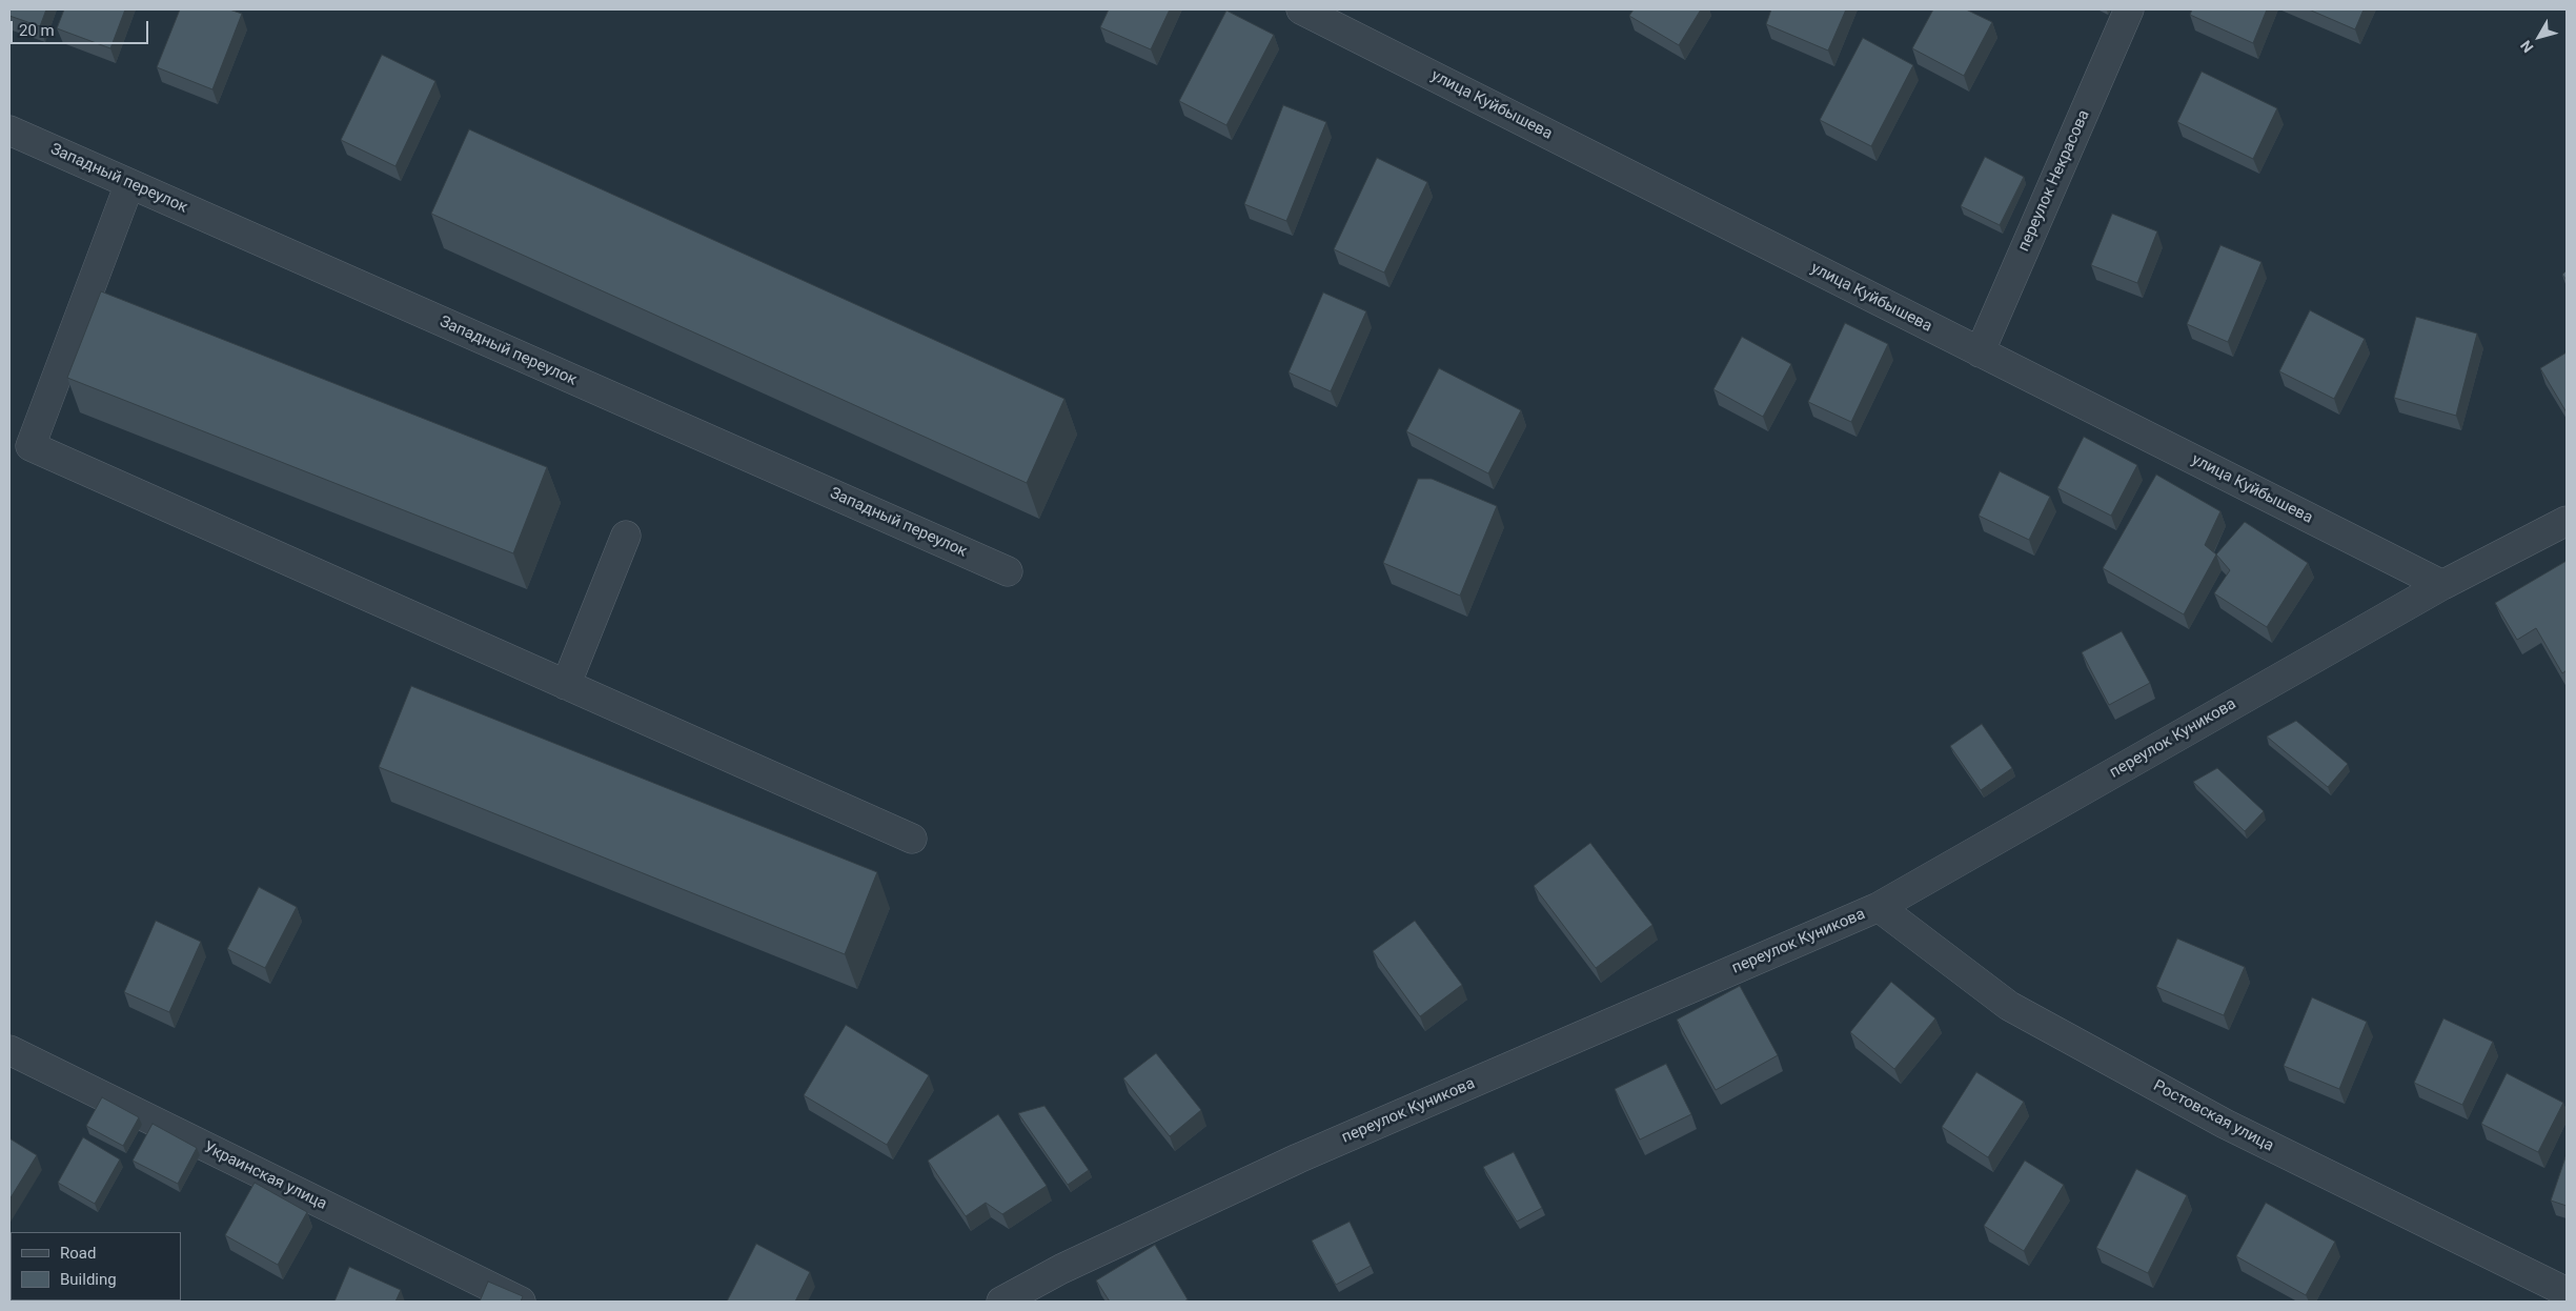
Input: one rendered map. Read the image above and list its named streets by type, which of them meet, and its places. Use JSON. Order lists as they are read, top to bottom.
{
  "streets": {
    "street": [
      "улица Куйбышева",
      "Западный переулок",
      "переулок Некрасова",
      "переулок Куникова",
      "Ростовская улица",
      "Украинская улица"
    ]
  },
  "crossings": [
    ["улица Куйбышева", "переулок Некрасова"],
    ["улица Куйбышева", "переулок Куникова"],
    ["переулок Куникова", "Ростовская улица"]
  ],
  "legend": ["Road", "Building"],
  "scale_bar": "20 m",
  "north": "bottom left"
}
